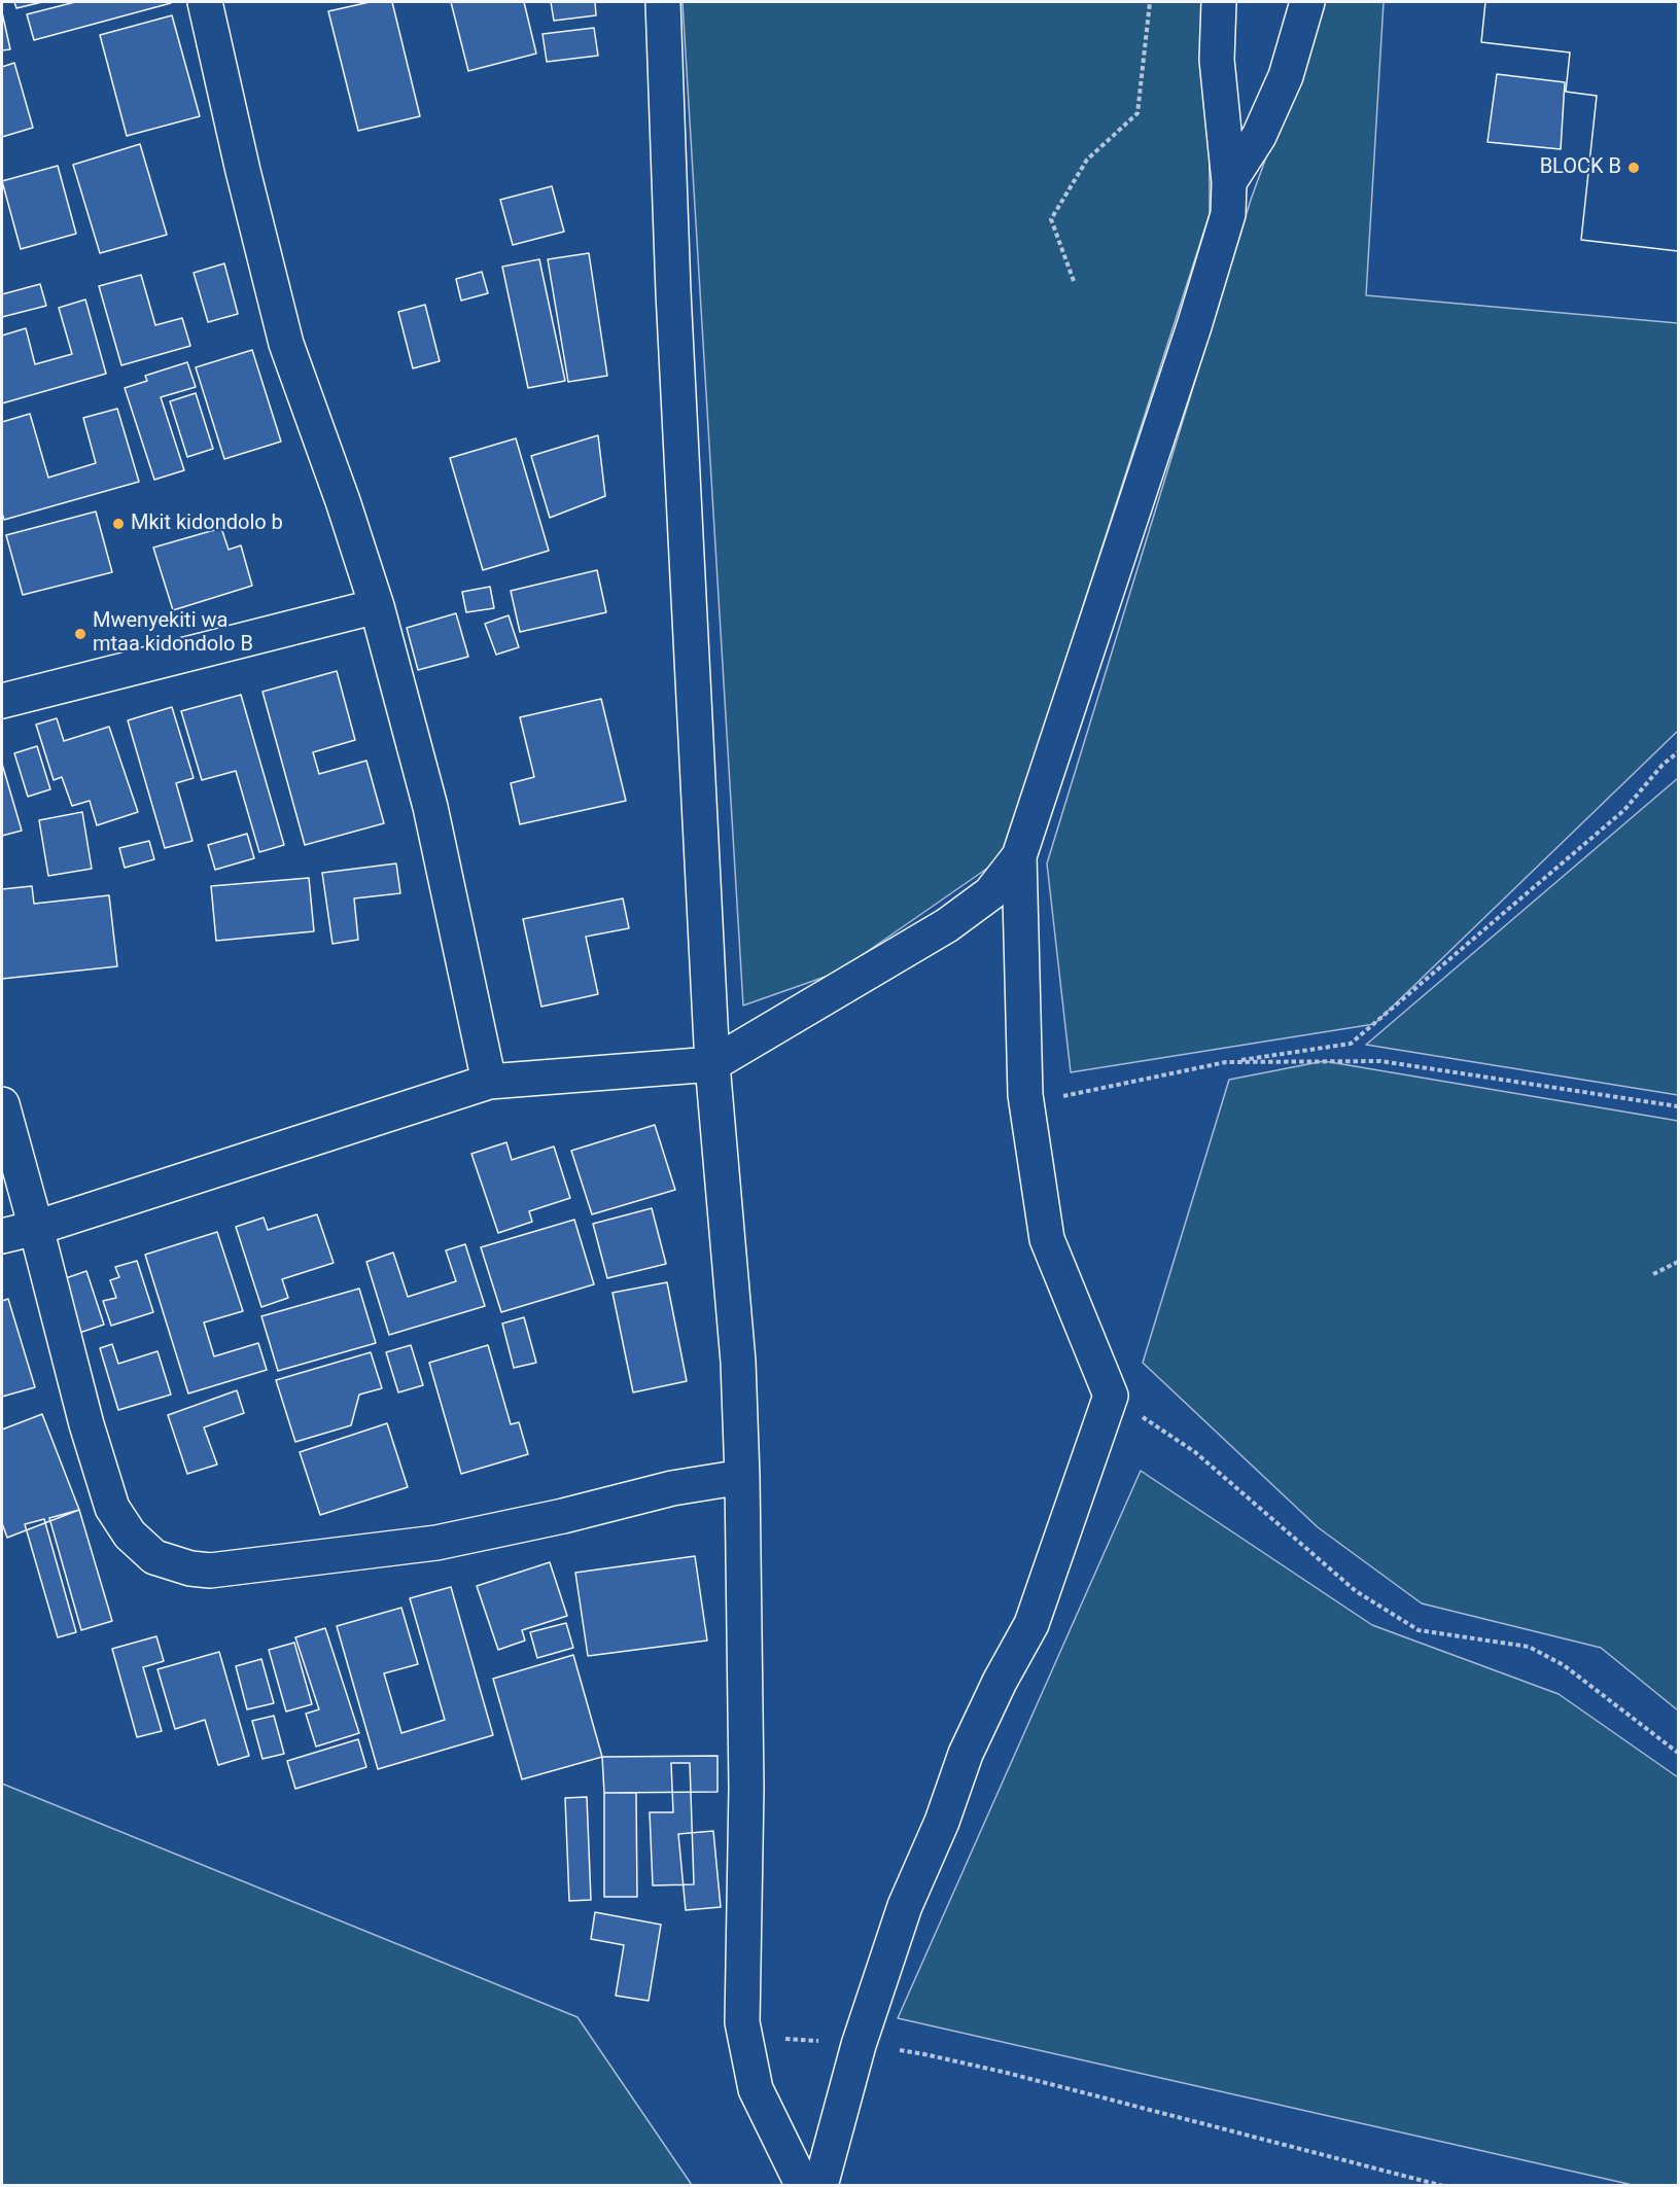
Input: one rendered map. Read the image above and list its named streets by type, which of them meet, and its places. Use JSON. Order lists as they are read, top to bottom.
{
  "places": ["BLOCK B", "Mkit kidondolo b", "Mwenyekiti wa mtaa kidondolo B"]
}
